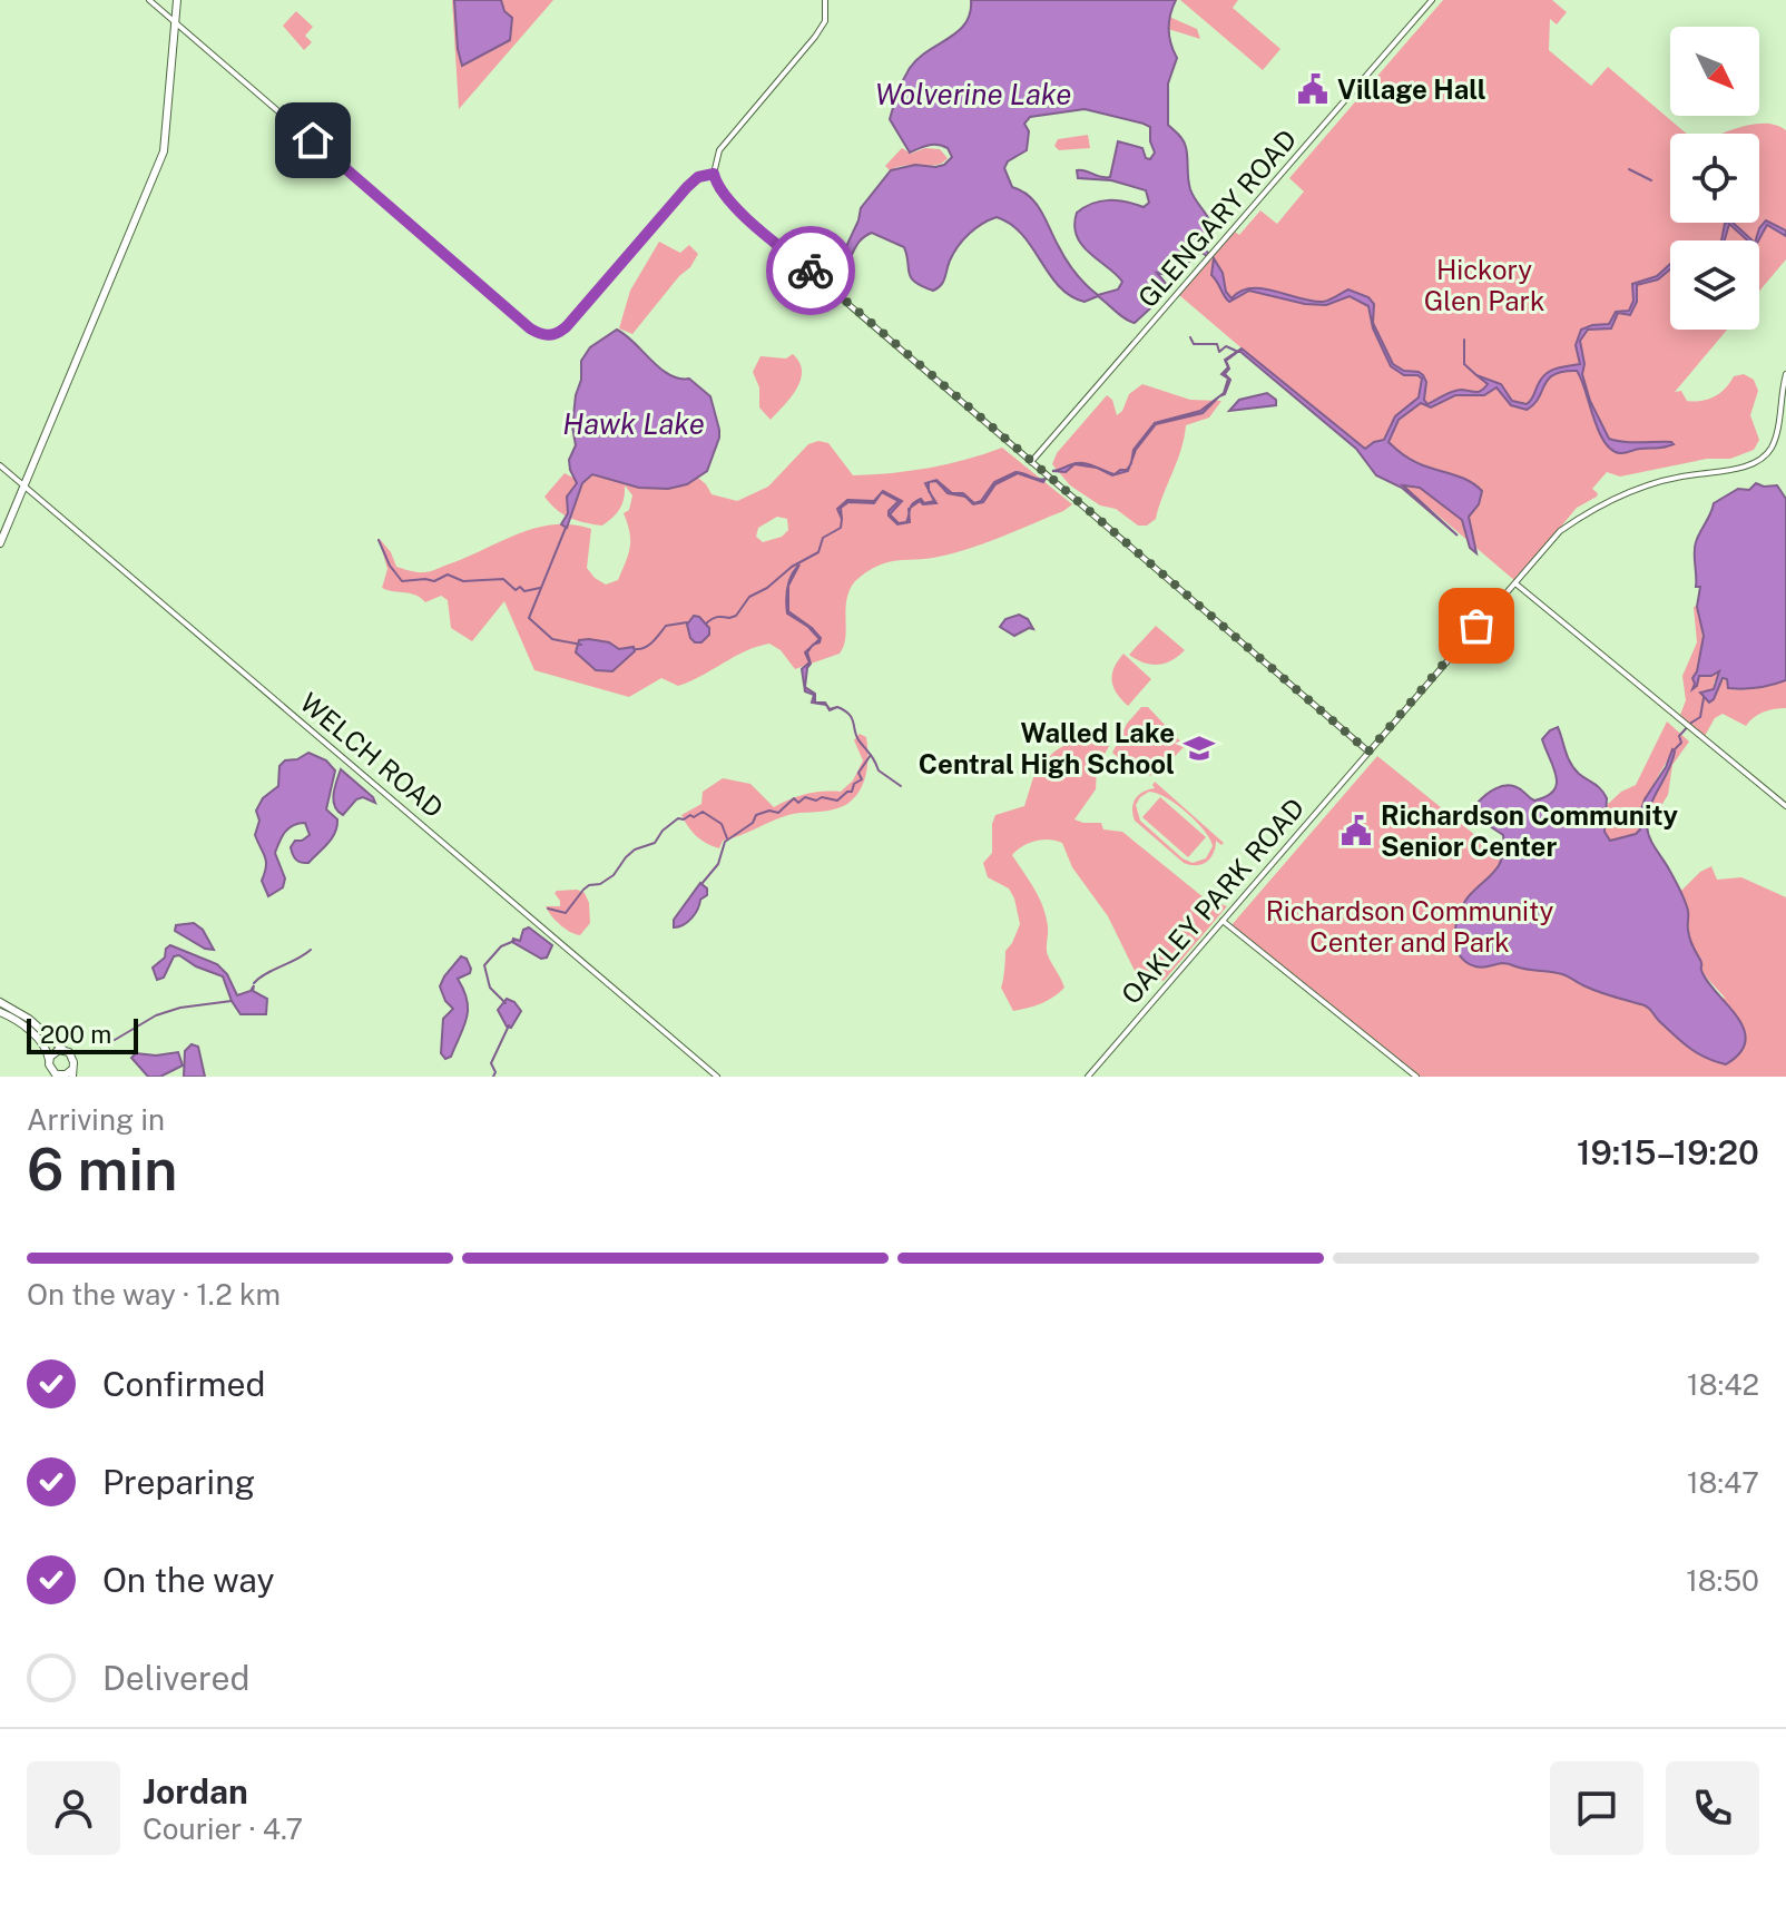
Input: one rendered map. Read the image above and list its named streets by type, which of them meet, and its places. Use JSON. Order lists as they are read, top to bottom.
{
  "streets": {
    "street": ["GLENGARY ROAD", "WELCH ROAD", "OAKLEY PARK ROAD"]
  },
  "water": ["Wolverine Lake", "Hawk Lake"],
  "parks": ["Hickory Glen Park", "Richardson Community Center and Park"],
  "places": {
    "public building": ["Village Hall", "Richardson Community Senior Center"],
    "school or university": ["Walled Lake Central High School"]
  },
  "scale_bar": "200 m",
  "north": "bottom right",
  "page": {
    "scale": "200 m",
    "heading": ["6 min", "Arriving in", "19:15–19:20"],
    "panel": ["Jordan", "Courier · 4.7"],
    "bar": "On the way · 1.2 km",
    "list": [
      ["Confirmed", "18:42"],
      ["Preparing", "18:47"],
      ["On the way", "18:50"],
      "Delivered"
    ]
  }
}
